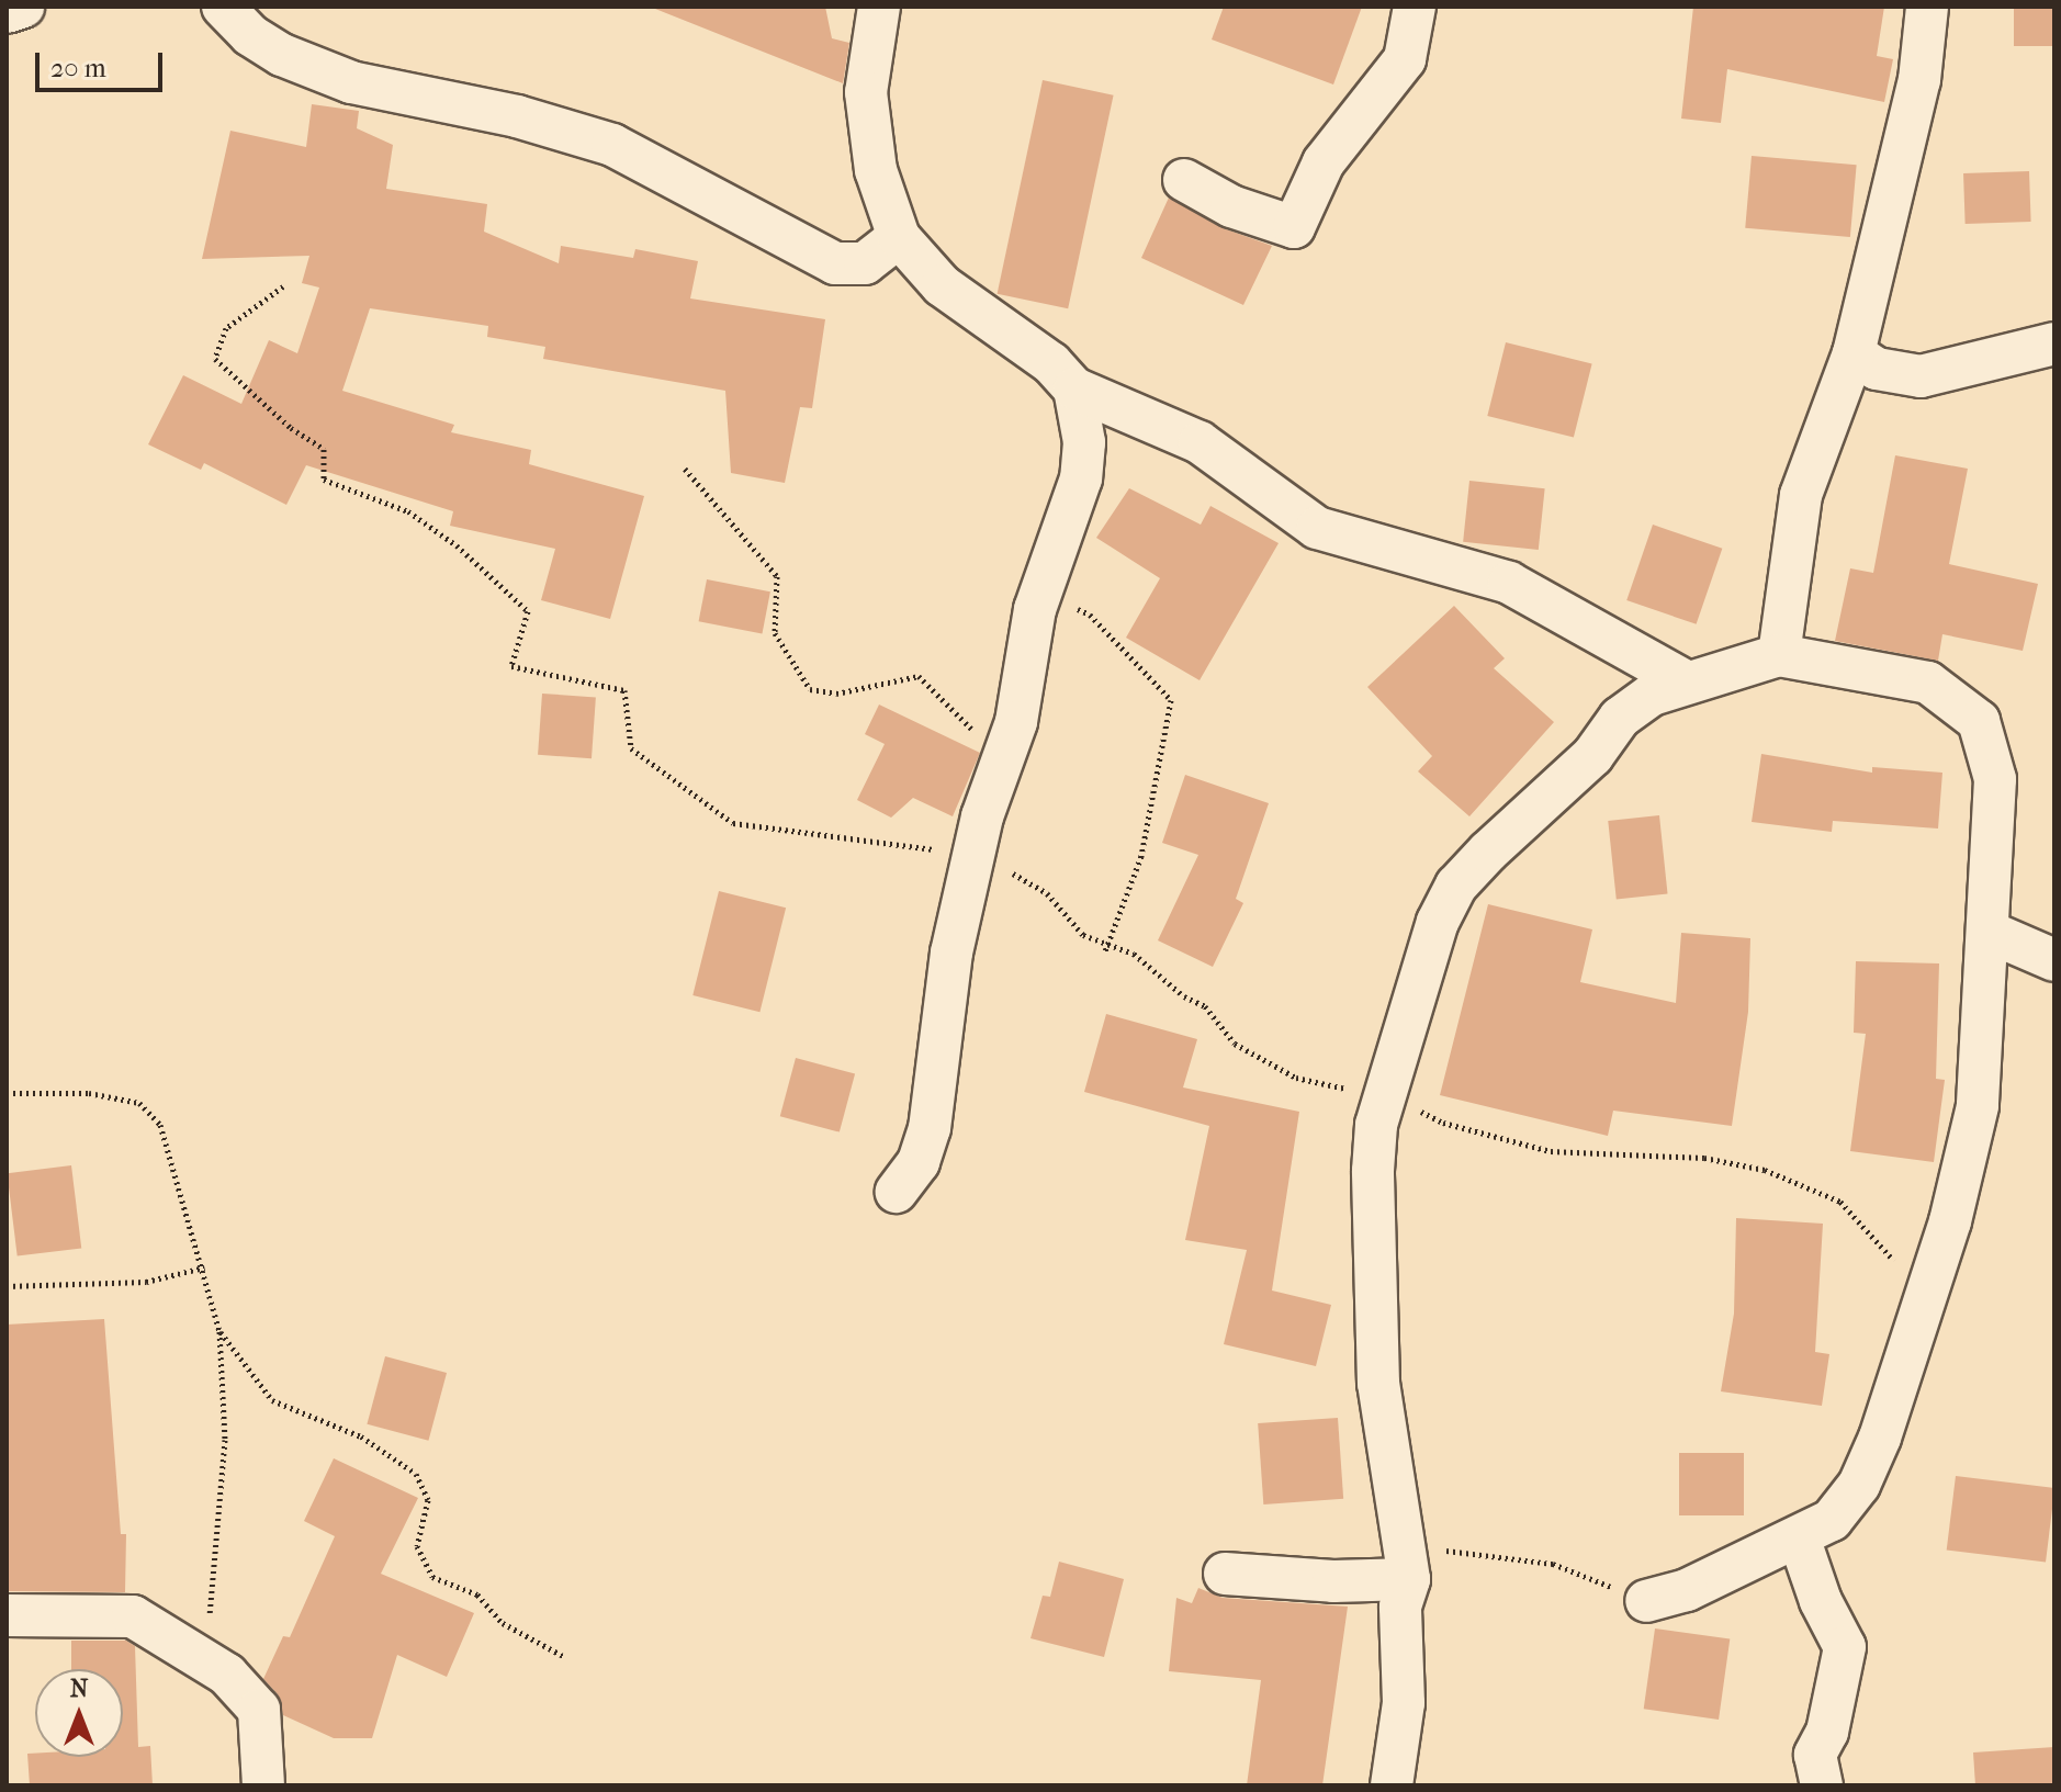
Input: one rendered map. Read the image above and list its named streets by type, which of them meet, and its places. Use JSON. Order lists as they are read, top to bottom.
{
  "scale_bar": "20 m",
  "north": "top"
}
